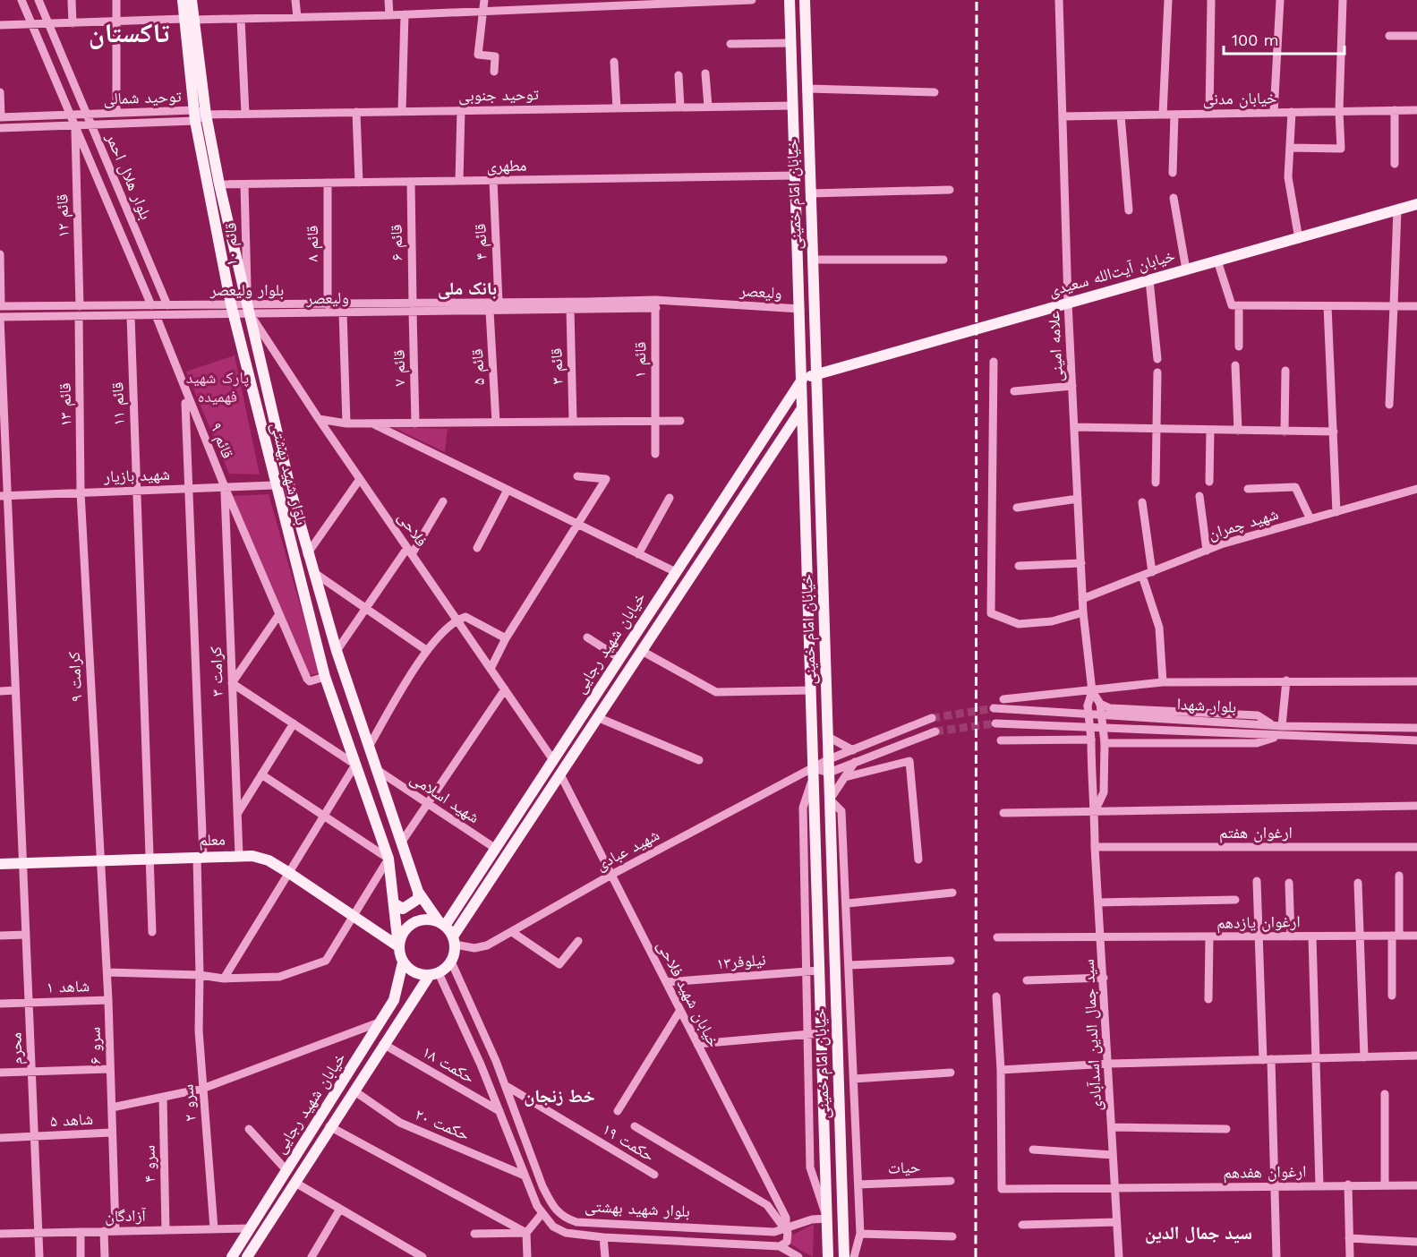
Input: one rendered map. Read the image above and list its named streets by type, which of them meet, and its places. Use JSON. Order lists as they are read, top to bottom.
{
  "streets": {
    "main road": [
      "خیابان امام خمینی",
      "خیابان آیت‌الله سعیدی",
      "بلوار شهید بهشتی",
      "خیابان شهید رجایی",
      "معلم"
    ],
    "street": [
      "توحید جنوبی",
      "توحید شمالی",
      "خیابان مدنی",
      "مطهری",
      "بلوار هلال احمر",
      "قائم ۱۲",
      "قائم ۴",
      "قائم ۶",
      "قائم ۸",
      "قائم ۱۰",
      "بلوار ولیعصر",
      "ولیعصر",
      "علامه امینی",
      "قائم ۱",
      "قائم ۳",
      "قائم ۵",
      "قائم ۷",
      "قائم ۱۱",
      "قائم ۱۳",
      "قائم ۹",
      "شهید بازیار",
      "شهید چمران",
      "فلاحی",
      "کرامت ۳",
      "کرامت ۹",
      "بلوار شهدا",
      "شهید اسلامی",
      "ارغوان هفتم",
      "شهید عبادی",
      "ارغوان یازدهم",
      "نیلوفر۱۳",
      "شاهد ۱",
      "خیابان شهید فلاحی",
      "سید جمال الدین اسدآبادی",
      "سرو ۶",
      "محرم",
      "حکمت ۱۸",
      "سرو ۲",
      "شاهد ۵",
      "حکمت ۲۰",
      "حکمت ۱۹",
      "سرو ۴",
      "حیات",
      "ارغوان هفدهم",
      "آزادگان"
    ]
  },
  "crossings": [
    ["توحید جنوبی", "توحید شمالی"],
    ["توحید جنوبی", "خیابان امام خمینی"],
    ["توحید جنوبی", "بلوار شهید بهشتی"],
    ["توحید شمالی", "بلوار هلال احمر"],
    ["توحید شمالی", "قائم ۱۲"],
    ["توحید شمالی", "بلوار شهید بهشتی"],
    ["خیابان مدنی", "علامه امینی"],
    ["مطهری", "خیابان امام خمینی"],
    ["مطهری", "قائم ۴"],
    ["مطهری", "قائم ۶"],
    ["مطهری", "قائم ۸"],
    ["مطهری", "قائم ۱۰"],
    ["مطهری", "بلوار شهید بهشتی"],
    ["بلوار هلال احمر", "قائم ۱۲"],
    ["بلوار هلال احمر", "بلوار ولیعصر"],
    ["خیابان امام خمینی", "خیابان آیت‌الله سعیدی"],
    ["خیابان امام خمینی", "ولیعصر"],
    ["خیابان امام خمینی", "بلوار شهید بهشتی"],
    ["خیابان امام خمینی", "خیابان شهید رجایی"],
    ["خیابان امام خمینی", "شهید عبادی"],
    ["خیابان امام خمینی", "نیلوفر۱۳"],
    ["قائم ۱۲", "بلوار ولیعصر"],
    ["قائم ۴", "بلوار ولیعصر"],
    ["قائم ۶", "بلوار ولیعصر"],
    ["قائم ۶", "ولیعصر"],
    ["قائم ۶", "قائم ۷"],
    ["قائم ۸", "بلوار ولیعصر"],
    ["قائم ۱۰", "بلوار ولیعصر"],
    ["قائم ۱۰", "ولیعصر"],
    ["قائم ۱۰", "بلوار شهید بهشتی"],
    ["قائم ۱۰", "فلاحی"],
    ["خیابان آیت‌الله سعیدی", "علامه امینی"],
    ["خیابان آیت‌الله سعیدی", "خیابان شهید رجایی"],
    ["بلوار ولیعصر", "ولیعصر"],
    ["بلوار ولیعصر", "قائم ۱"],
    ["بلوار ولیعصر", "قائم ۷"],
    ["بلوار ولیعصر", "بلوار شهید بهشتی"],
    ["بلوار ولیعصر", "فلاحی"],
    ["ولیعصر", "قائم ۱"],
    ["ولیعصر", "قائم ۳"],
    ["ولیعصر", "قائم ۵"],
    ["ولیعصر", "قائم ۷"],
    ["ولیعصر", "بلوار شهید بهشتی"],
    ["ولیعصر", "فلاحی"],
    ["علامه امینی", "شهید چمران"],
    ["علامه امینی", "سید جمال الدین اسدآبادی"],
    ["قائم ۱۱", "شهید بازیار"],
    ["قائم ۱۱", "معلم"],
    ["قائم ۱۳", "شهید بازیار"],
    ["قائم ۱۳", "کرامت ۹"],
    ["قائم ۹", "بلوار شهید بهشتی"],
    ["قائم ۹", "شهید بازیار"],
    ["قائم ۹", "کرامت ۳"],
    ["بلوار شهید بهشتی", "شهید بازیار"],
    ["بلوار شهید بهشتی", "فلاحی"],
    ["بلوار شهید بهشتی", "خیابان شهید رجایی"],
    ["بلوار شهید بهشتی", "شهید اسلامی"],
    ["بلوار شهید بهشتی", "معلم"],
    ["بلوار شهید بهشتی", "شهید عبادی"],
    ["بلوار شهید بهشتی", "خیابان شهید فلاحی"],
    ["بلوار شهید بهشتی", "حکمت ۱۸"],
    ["بلوار شهید بهشتی", "حکمت ۲۰"],
    ["بلوار شهید بهشتی", "حکمت ۱۹"],
    ["شهید بازیار", "کرامت ۳"],
    ["شهید بازیار", "کرامت ۹"],
    ["شهید بازیار", "محرم"],
    ["شهید بازیار", "سرو ۲"],
    ["فلاحی", "خیابان شهید رجایی"],
    ["خیابان شهید رجایی", "شهید اسلامی"],
    ["خیابان شهید رجایی", "معلم"],
    ["خیابان شهید رجایی", "شهید عبادی"],
    ["خیابان شهید رجایی", "خیابان شهید فلاحی"],
    ["خیابان شهید رجایی", "حکمت ۱۸"],
    ["خیابان شهید رجایی", "حکمت ۲۰"],
    ["خیابان شهید رجایی", "آزادگان"],
    ["کرامت ۳", "معلم"],
    ["کرامت ۹", "معلم"],
    ["کرامت ۹", "سرو ۶"],
    ["ارغوان هفتم", "سید جمال الدین اسدآبادی"],
    ["معلم", "شهید عبادی"],
    ["معلم", "سرو ۶"],
    ["معلم", "محرم"],
    ["معلم", "سرو ۲"],
    ["شهید عبادی", "خیابان شهید فلاحی"],
    ["ارغوان یازدهم", "سید جمال الدین اسدآبادی"],
    ["نیلوفر۱۳", "خیابان شهید فلاحی"],
    ["شاهد ۱", "سرو ۶"],
    ["شاهد ۱", "محرم"],
    ["سید جمال الدین اسدآبادی", "ارغوان هفدهم"],
    ["سرو ۶", "شاهد ۵"],
    ["سرو ۶", "آزادگان"],
    ["محرم", "شاهد ۵"],
    ["محرم", "آزادگان"],
    ["سرو ۲", "آزادگان"],
    ["سرو ۴", "آزادگان"]
  ],
  "districts": [
    "تاکستان",
    "بانک ملی",
    "خط زنجان",
    "سید جمال الدین"
  ],
  "parks": ["پارک شهید فهمیده"],
  "scale_bar": "100 m"
}
